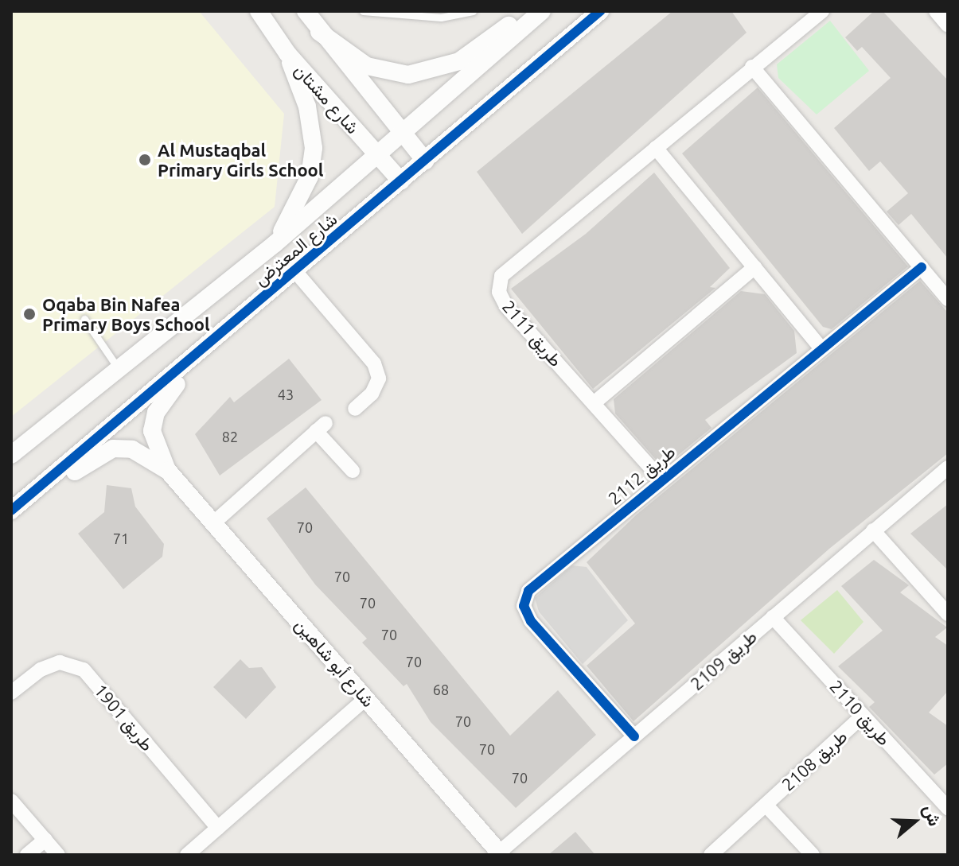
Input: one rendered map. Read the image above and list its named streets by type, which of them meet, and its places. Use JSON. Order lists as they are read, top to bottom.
{
  "streets": {
    "street": [
      "شارع مشتان",
      "شارع المعترض",
      "طريق 2111",
      "طريق 2112",
      "طريق 2109",
      "شارع أبو شاهين",
      "طريق 2110",
      "طريق 1901",
      "طريق 2108"
    ]
  },
  "crossings": [
    ["شارع مشتان", "شارع المعترض"],
    ["شارع المعترض", "شارع أبو شاهين"],
    ["طريق 2111", "طريق 2112"],
    ["طريق 2112", "طريق 2109"],
    ["طريق 2109", "شارع أبو شاهين"],
    ["طريق 2109", "طريق 2110"],
    ["طريق 2110", "طريق 2108"]
  ],
  "places": ["Al Mustaqbal Primary Girls School", "Oqaba Bin Nafea Primary Boys School"],
  "house_numbers": [
    "43",
    "82",
    "70",
    "71",
    "70",
    "70",
    "70",
    "70",
    "68",
    "70",
    "70",
    "70"
  ],
  "north": "right"
}
